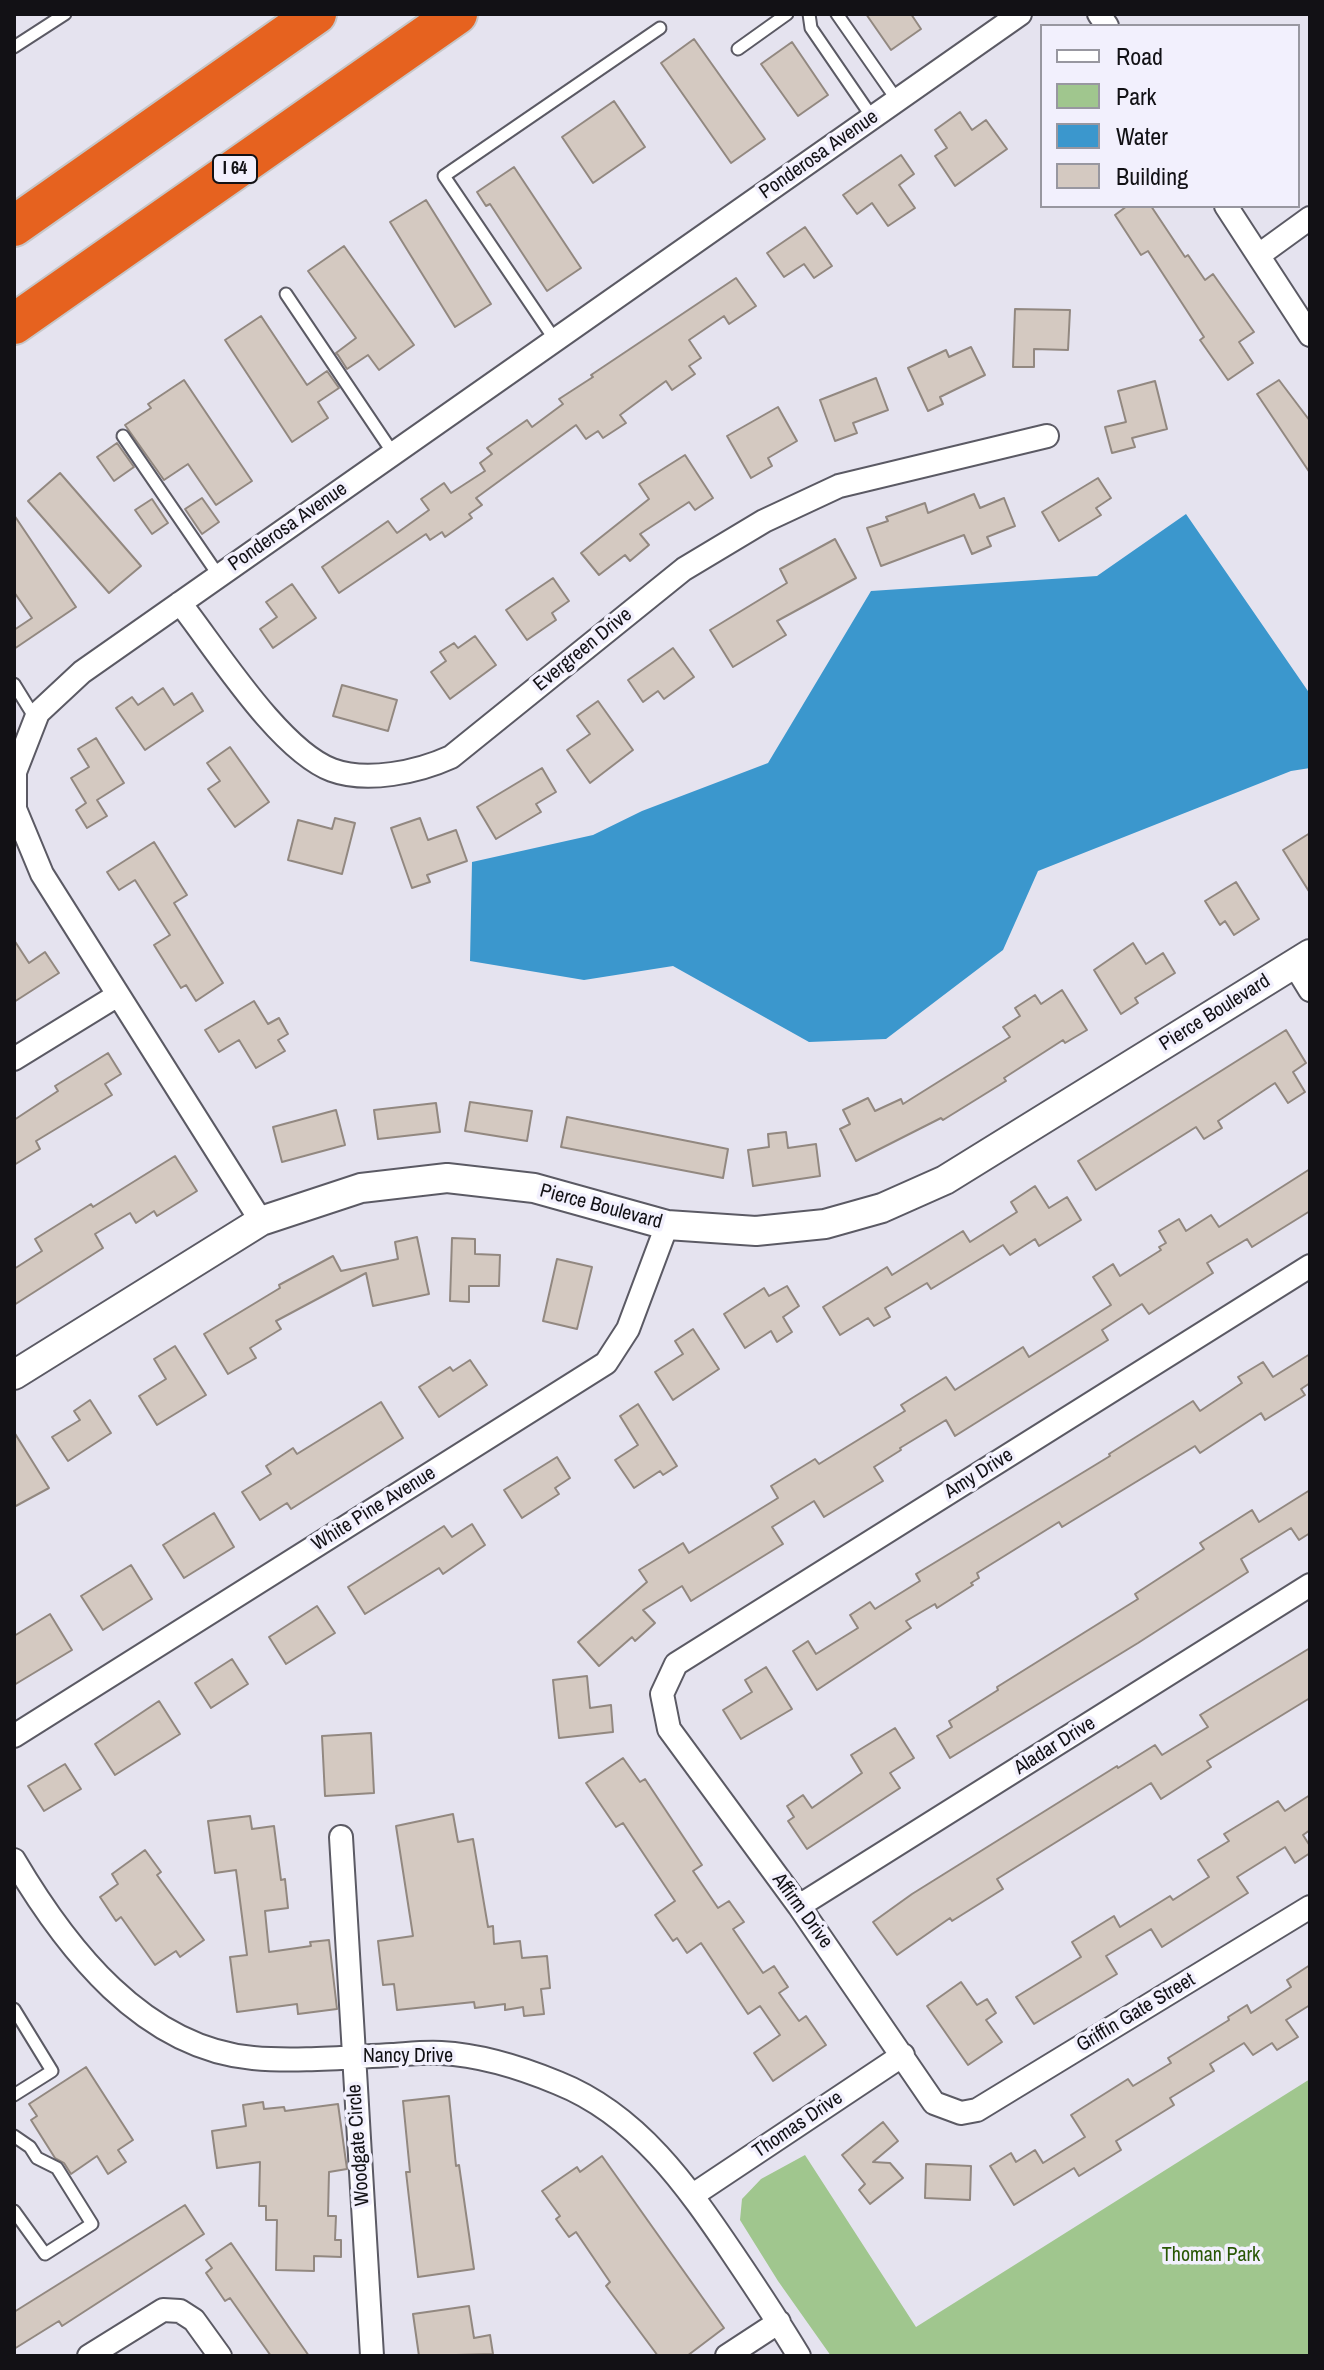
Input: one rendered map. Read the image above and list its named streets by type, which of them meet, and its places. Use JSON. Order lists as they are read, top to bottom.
{
  "streets": {
    "highway": ["I 64"],
    "street": [
      "Ponderosa Avenue",
      "Evergreen Drive",
      "Pierce Boulevard",
      "Amy Drive",
      "White Pine Avenue",
      "Aladar Drive",
      "Affirm Drive",
      "Griffin Gate Street",
      "Nancy Drive",
      "Thomas Drive",
      "Woodgate Circle"
    ]
  },
  "crossings": [
    ["Ponderosa Avenue", "Evergreen Drive"],
    ["Ponderosa Avenue", "Pierce Boulevard"],
    ["Pierce Boulevard", "White Pine Avenue"],
    ["Amy Drive", "Affirm Drive"],
    ["Aladar Drive", "Affirm Drive"],
    ["Affirm Drive", "Griffin Gate Street"],
    ["Affirm Drive", "Thomas Drive"],
    ["Nancy Drive", "Thomas Drive"],
    ["Nancy Drive", "Woodgate Circle"]
  ],
  "parks": ["Thoman Park"],
  "legend": [
    "Road",
    "Park",
    "Water",
    "Building"
  ]
}
